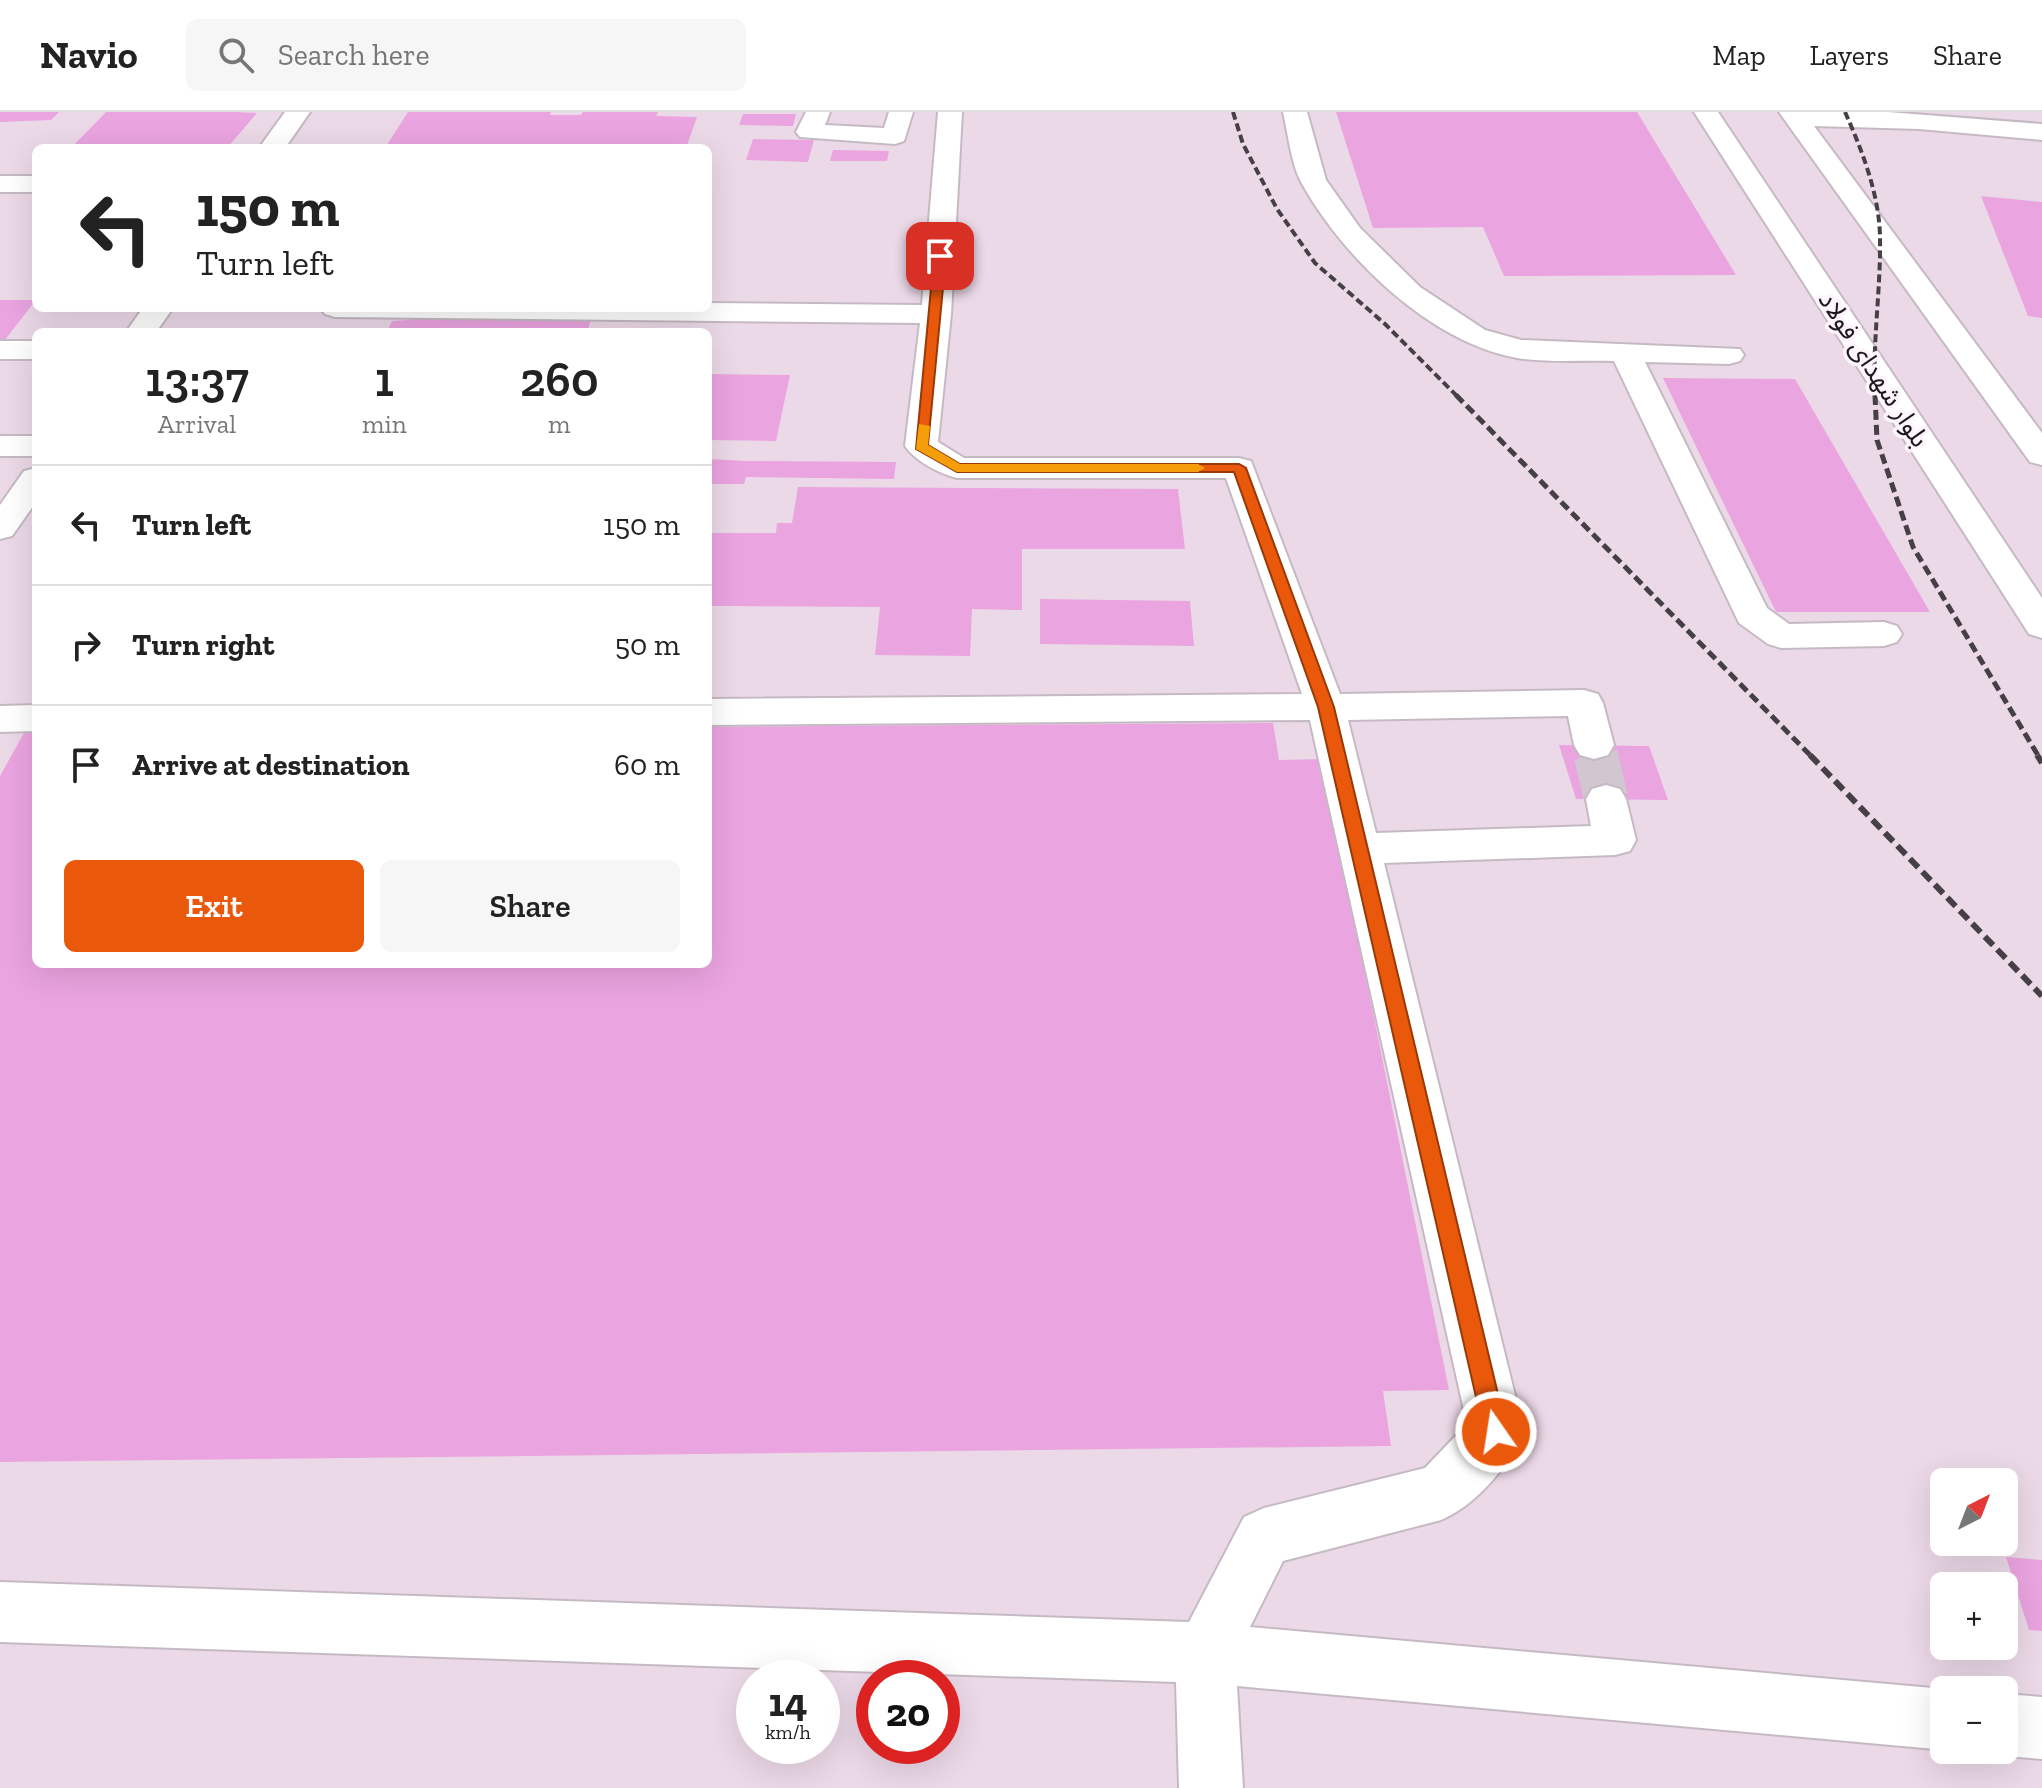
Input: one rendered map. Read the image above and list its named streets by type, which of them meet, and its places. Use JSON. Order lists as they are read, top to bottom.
{
  "streets": {
    "street": ["بلوار شهدای فولاد"]
  },
  "north": "top right",
  "page": {
    "header": "Navio",
    "search": "Search here",
    "nav": ["Map", "Layers", "Share"],
    "turn": ["150 m", "Turn left"],
    "eta": [
      "13:37",
      "Arrival",
      "1",
      "min",
      "260",
      "m"
    ],
    "list": [
      {
        "name": "Turn left",
        "value": "150 m"
      },
      {
        "name": "Turn right",
        "value": "50 m"
      },
      {
        "name": "Arrive at destination",
        "value": "60 m"
      }
    ],
    "buttons": ["Exit", "Share"],
    "map_buttons": ["+", "−"],
    "speed": "14 km/h",
    "limit": "20"
  }
}
